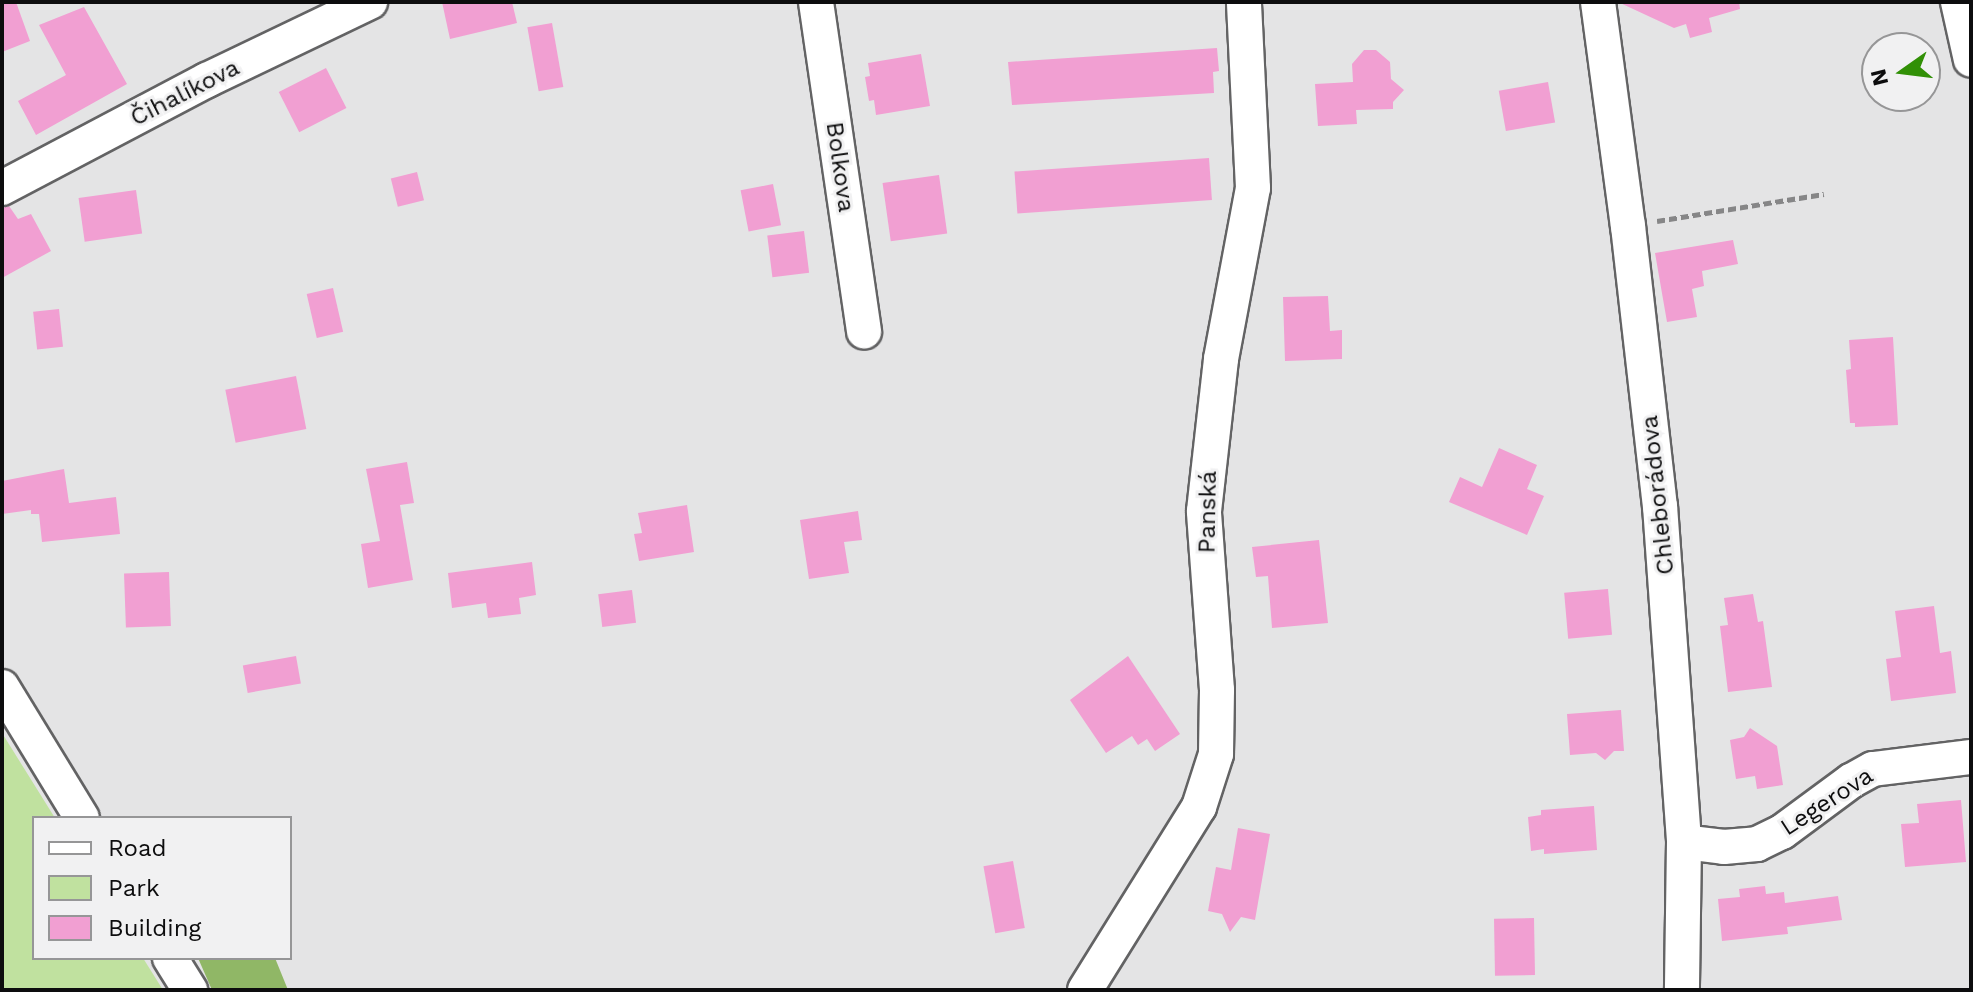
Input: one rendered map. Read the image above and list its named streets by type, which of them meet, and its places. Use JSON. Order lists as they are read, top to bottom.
{
  "streets": {
    "street": [
      "Čihalíkova",
      "Bolkova",
      "Chleborádova",
      "Panská",
      "Legerova"
    ]
  },
  "crossings": [
    ["Chleborádova", "Legerova"]
  ],
  "legend": ["Road", "Park", "Building"],
  "north": "left"
}
